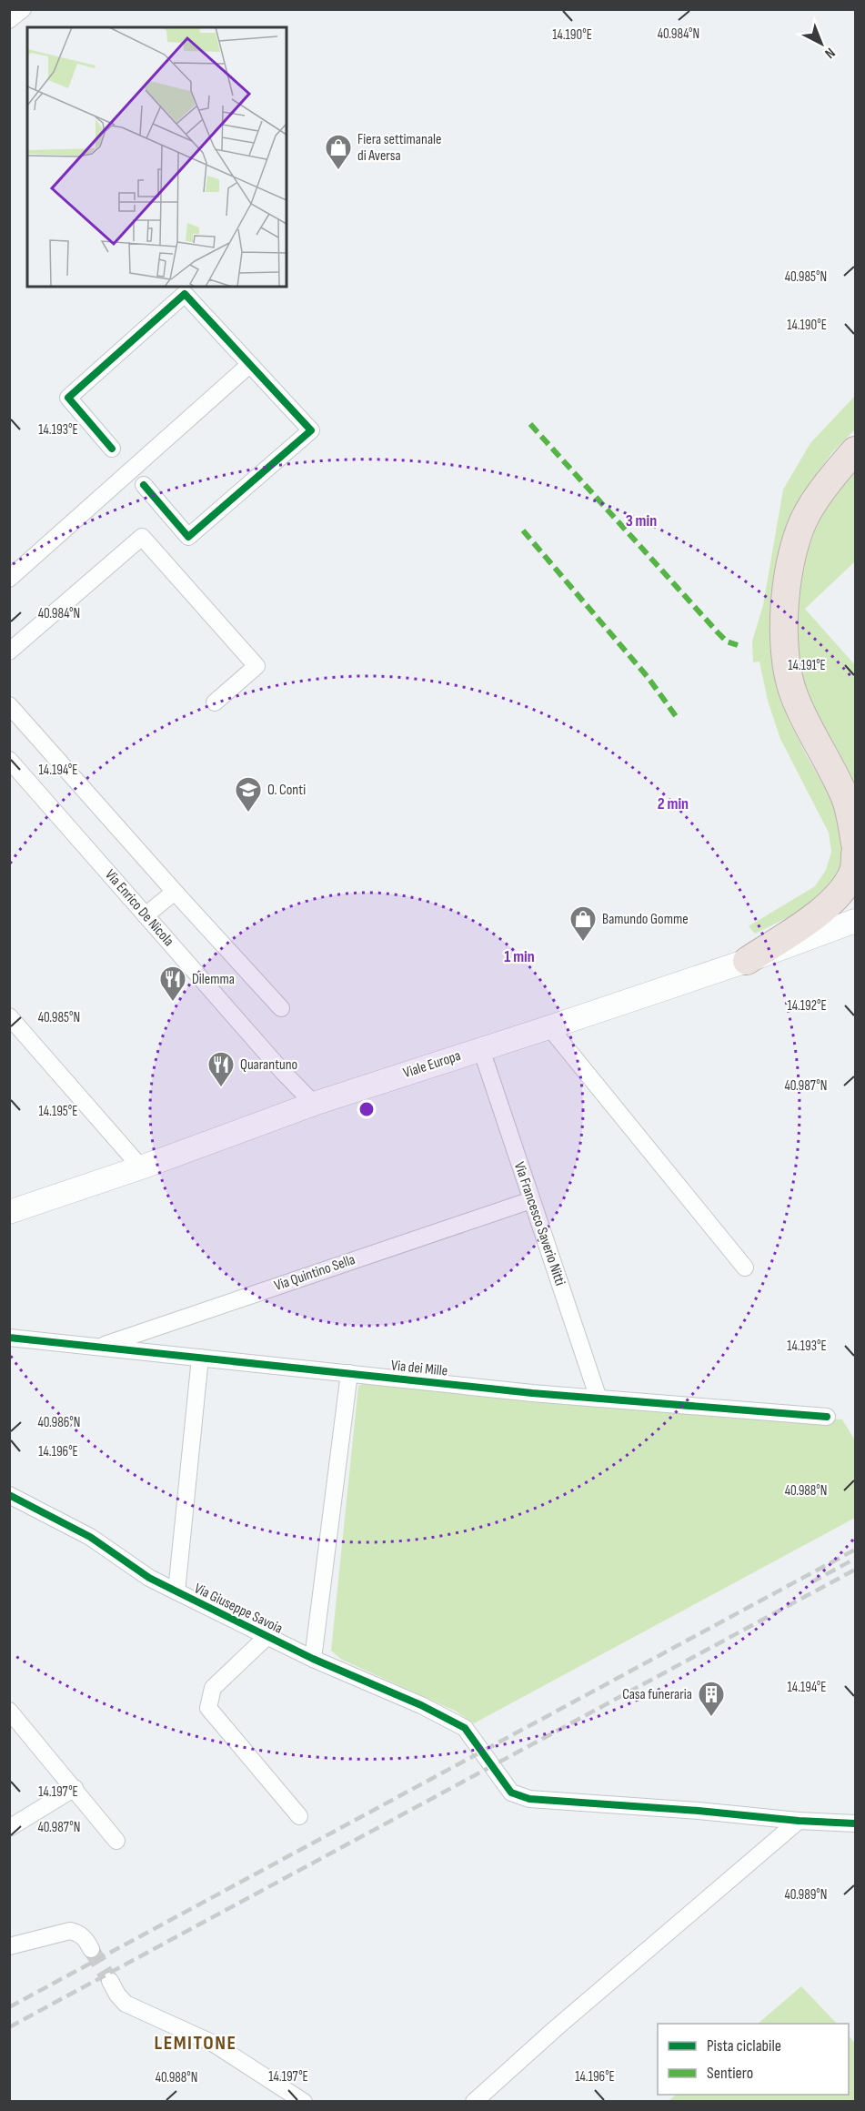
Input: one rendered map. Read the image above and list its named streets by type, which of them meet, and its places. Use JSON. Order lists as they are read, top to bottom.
{
  "streets": {
    "main road": ["Viale Europa"],
    "street": [
      "Via Enrico De Nicola",
      "Via Francesco Saverio Nitti",
      "Via Quintino Sella",
      "Via dei Mille",
      "Via Giuseppe Savoia"
    ]
  },
  "crossings": [
    ["Via Enrico De Nicola", "Viale Europa"],
    ["Viale Europa", "Via Francesco Saverio Nitti"],
    ["Via Francesco Saverio Nitti", "Via Quintino Sella"],
    ["Via Francesco Saverio Nitti", "Via dei Mille"],
    ["Via Quintino Sella", "Via dei Mille"]
  ],
  "districts": ["LEMITONE"],
  "places": {
    "shop": ["Fiera settimanale di Aversa", "Bamundo Gomme"],
    "school or university": ["O. Conti"],
    "restaurant": ["Dilemma", "Quarantuno"],
    "building": ["Casa funeraria"]
  },
  "legend": ["Pista ciclabile", "Sentiero"],
  "north": "bottom right",
  "coordinates": [
    "40.984°N",
    "14.190°E",
    "40.985°N",
    "14.193°E",
    "14.191°E",
    "14.194°E",
    "14.192°E",
    "40.987°N",
    "14.195°E",
    "40.986°N",
    "14.196°E",
    "40.988°N",
    "14.197°E",
    "40.989°N"
  ],
  "rings": ["3 min", "2 min", "1 min"]
}
